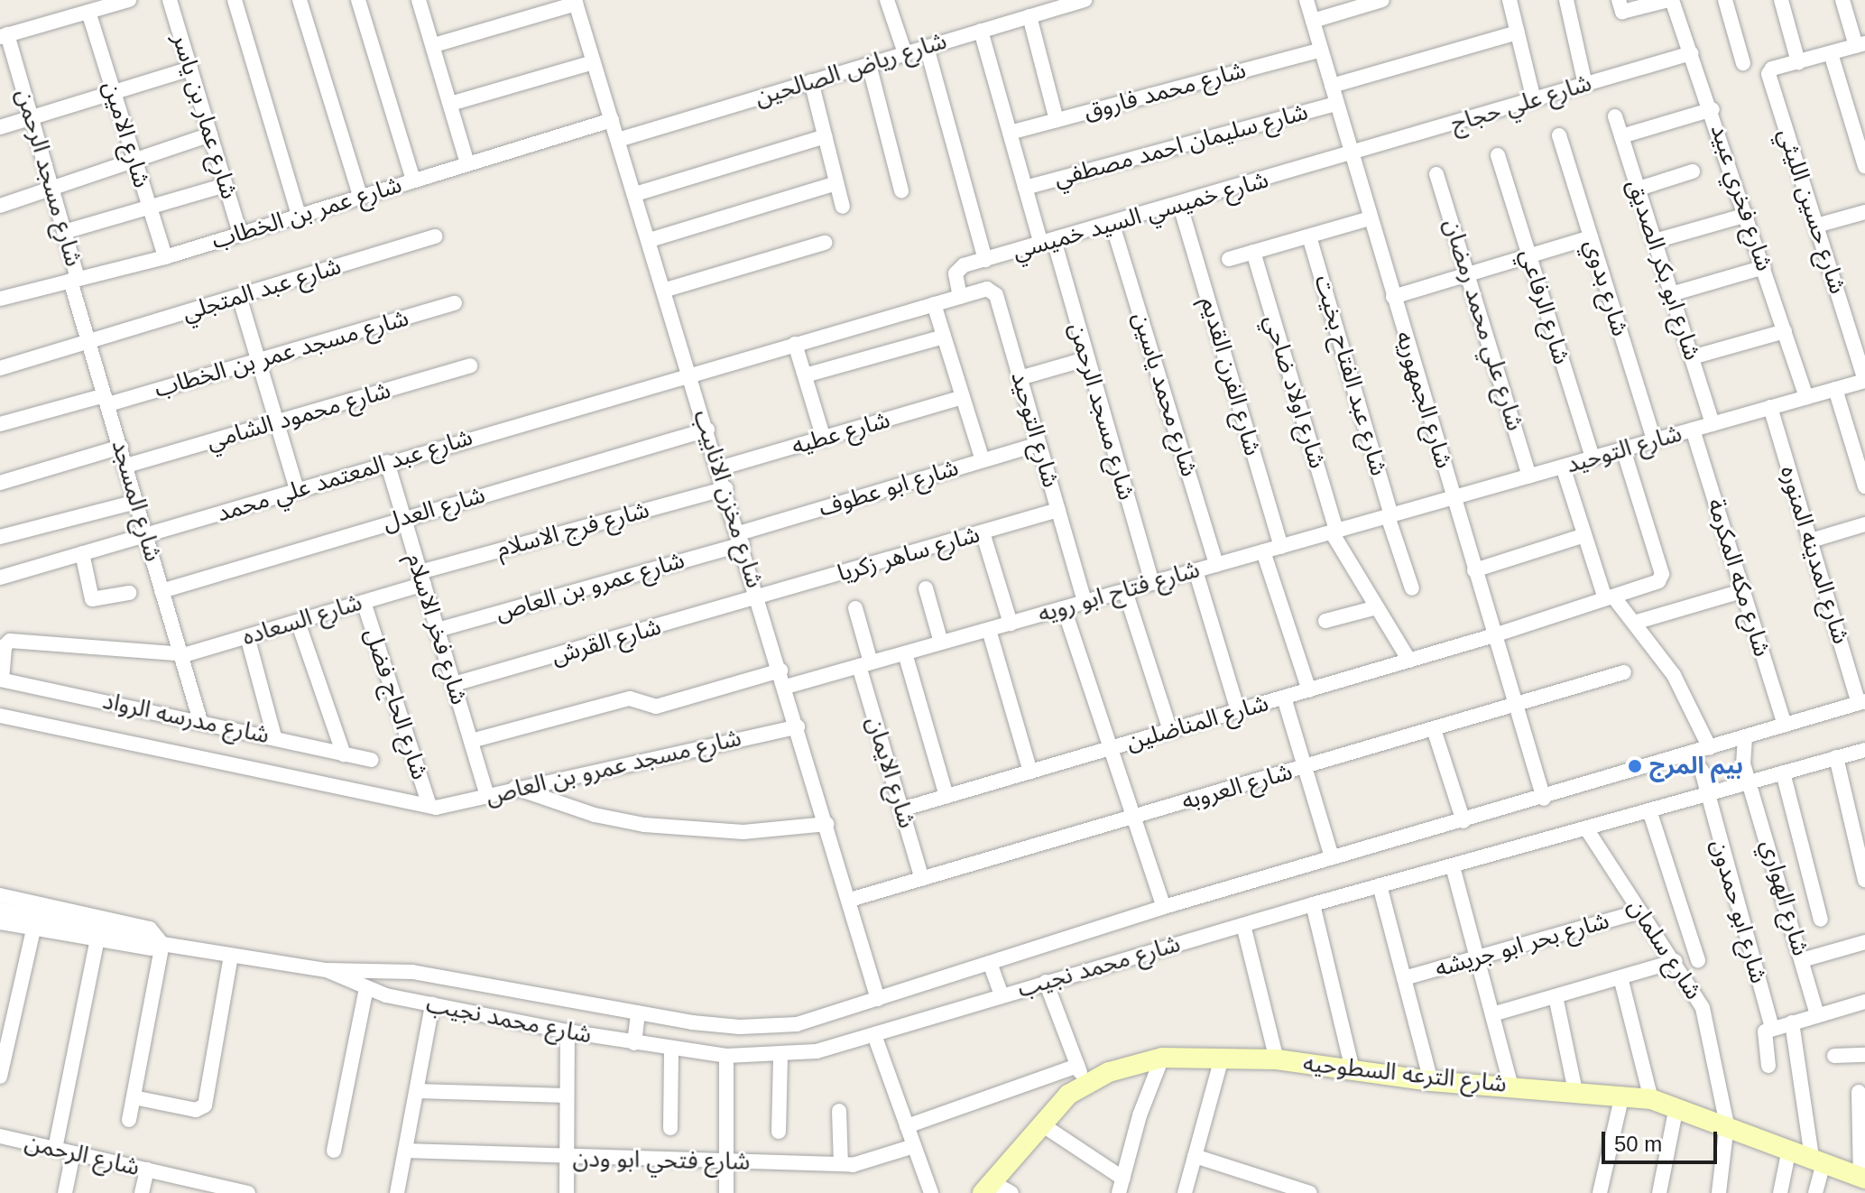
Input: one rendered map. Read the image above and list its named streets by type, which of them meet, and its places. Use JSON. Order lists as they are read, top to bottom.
{
  "streets": {
    "street": [
      "شارع رياض الصالحين",
      "شارع محمد فاروق",
      "شارع علي حجاج",
      "شارع عمار بن ياسر",
      "شارع الامين",
      "شارع سليمان احمد مصطفي",
      "شارع مسجد الرحمن",
      "شارع فخري عبيد",
      "شارع حسين الليثي",
      "شارع عمر بن الخطاب",
      "شارع خميسي السيد خميسي",
      "شارع ابو بكر الصديق",
      "شارع بدوي",
      "شارع عبد المتجلي",
      "شارع الرفاعي",
      "شارع علي محمد رمضان",
      "شارع مسجد عمر بن الخطاب",
      "شارع عبد الفتاح بخيت",
      "شارع الفرن القديم",
      "شارع اولاد ضاحي",
      "شارع محمد ياسين",
      "شارع الجمهوريه",
      "شارع محمود الشامي",
      "شارع التوحيد",
      "شارع عطيه",
      "شارع عبد المعتمد علي محمد",
      "شارع ابو عطوف",
      "شارع مخزن الانابيب",
      "شارع المسجد",
      "شارع العدل",
      "شارع فرج الاسلام",
      "شارع ساهر زكريا",
      "شارع المدينه المنوره",
      "شارع مكه المكرمة",
      "شارع عمرو بن العاص",
      "شارع فتاح ابو رويه",
      "شارع السعاده",
      "شارع فخر الاسلام",
      "شارع القرش",
      "شارع الحاج فضل",
      "شارع مدرسه الرواد",
      "شارع المناضلين",
      "شارع مسجد عمرو بن العاص",
      "شارع الايمان",
      "شارع العروبه",
      "شارع الهواري",
      "شارع ابو حمدون",
      "شارع بحر ابو جريشه",
      "شارع سلمان",
      "شارع محمد نجيب",
      "شارع الترعه السطوحيه",
      "شارع الرحمن",
      "شارع فتحي ابو ودن"
    ]
  },
  "crossings": [
    ["شارع رياض الصالحين", "شارع مسجد الرحمن"],
    ["شارع رياض الصالحين", "شارع مخزن الانابيب"],
    ["شارع محمد فاروق", "شارع مسجد الرحمن"],
    ["شارع محمد فاروق", "شارع الجمهوريه"],
    ["شارع علي حجاج", "شارع فخري عبيد"],
    ["شارع علي حجاج", "شارع خميسي السيد خميسي"],
    ["شارع علي حجاج", "شارع الجمهوريه"],
    ["شارع عمار بن ياسر", "شارع عمر بن الخطاب"],
    ["شارع الامين", "شارع عمر بن الخطاب"],
    ["شارع سليمان احمد مصطفي", "شارع مسجد الرحمن"],
    ["شارع سليمان احمد مصطفي", "شارع الجمهوريه"],
    ["شارع مسجد الرحمن", "شارع عمر بن الخطاب"],
    ["شارع مسجد الرحمن", "شارع خميسي السيد خميسي"],
    ["شارع مسجد الرحمن", "شارع المسجد"],
    ["شارع مسجد الرحمن", "شارع فتاح ابو رويه"],
    ["شارع فخري عبيد", "شارع التوحيد"],
    ["شارع حسين الليثي", "شارع التوحيد"],
    ["شارع عمر بن الخطاب", "شارع مخزن الانابيب"],
    ["شارع عمر بن الخطاب", "شارع المسجد"],
    ["شارع خميسي السيد خميسي", "شارع الفرن القديم"],
    ["شارع خميسي السيد خميسي", "شارع محمد ياسين"],
    ["شارع خميسي السيد خميسي", "شارع الجمهوريه"],
    ["شارع خميسي السيد خميسي", "شارع التوحيد"],
    ["شارع ابو بكر الصديق", "شارع التوحيد"],
    ["شارع بدوي", "شارع التوحيد"],
    ["شارع عبد المتجلي", "شارع المسجد"],
    ["شارع الرفاعي", "شارع التوحيد"],
    ["شارع علي محمد رمضان", "شارع التوحيد"],
    ["شارع مسجد عمر بن الخطاب", "شارع المسجد"],
    ["شارع عبد الفتاح بخيت", "شارع فتاح ابو رويه"],
    ["شارع الفرن القديم", "شارع فتاح ابو رويه"],
    ["شارع اولاد ضاحي", "شارع فتاح ابو رويه"],
    ["شارع اولاد ضاحي", "شارع المناضلين"],
    ["شارع محمد ياسين", "شارع فتاح ابو رويه"],
    ["شارع الجمهوريه", "شارع التوحيد"],
    ["شارع الجمهوريه", "شارع فتاح ابو رويه"],
    ["شارع الجمهوريه", "شارع المناضلين"],
    ["شارع الجمهوريه", "شارع العروبه"],
    ["شارع الجمهوريه", "شارع محمد نجيب"],
    ["شارع محمود الشامي", "شارع المسجد"],
    ["شارع التوحيد", "شارع ابو عطوف"],
    ["شارع التوحيد", "شارع ساهر زكريا"],
    ["شارع التوحيد", "شارع المدينه المنوره"],
    ["شارع التوحيد", "شارع مكه المكرمة"],
    ["شارع التوحيد", "شارع فتاح ابو رويه"],
    ["شارع التوحيد", "شارع المناضلين"],
    ["شارع عطيه", "شارع مخزن الانابيب"],
    ["شارع عبد المعتمد علي محمد", "شارع مخزن الانابيب"],
    ["شارع عبد المعتمد علي محمد", "شارع المسجد"],
    ["شارع عبد المعتمد علي محمد", "شارع فخر الاسلام"],
    ["شارع ابو عطوف", "شارع مخزن الانابيب"],
    ["شارع ابو عطوف", "شارع عمرو بن العاص"],
    ["شارع مخزن الانابيب", "شارع العدل"],
    ["شارع مخزن الانابيب", "شارع فرج الاسلام"],
    ["شارع مخزن الانابيب", "شارع ساهر زكريا"],
    ["شارع مخزن الانابيب", "شارع عمرو بن العاص"],
    ["شارع مخزن الانابيب", "شارع فتاح ابو رويه"],
    ["شارع مخزن الانابيب", "شارع القرش"],
    ["شارع مخزن الانابيب", "شارع مسجد عمرو بن العاص"],
    ["شارع مخزن الانابيب", "شارع العروبه"],
    ["شارع مخزن الانابيب", "شارع محمد نجيب"],
    ["شارع المسجد", "شارع العدل"],
    ["شارع المسجد", "شارع السعاده"],
    ["شارع المسجد", "شارع مدرسه الرواد"],
    ["شارع العدل", "شارع فخر الاسلام"],
    ["شارع فرج الاسلام", "شارع السعاده"],
    ["شارع فرج الاسلام", "شارع فخر الاسلام"],
    ["شارع ساهر زكريا", "شارع القرش"],
    ["شارع المدينه المنوره", "شارع محمد نجيب"],
    ["شارع مكه المكرمة", "شارع محمد نجيب"],
    ["شارع عمرو بن العاص", "شارع فخر الاسلام"],
    ["شارع فتاح ابو رويه", "شارع الايمان"],
    ["شارع السعاده", "شارع فخر الاسلام"],
    ["شارع السعاده", "شارع الحاج فضل"],
    ["شارع فخر الاسلام", "شارع القرش"],
    ["شارع فخر الاسلام", "شارع مسجد عمرو بن العاص"],
    ["شارع الحاج فضل", "شارع مسجد عمرو بن العاص"],
    ["شارع المناضلين", "شارع الايمان"],
    ["شارع الايمان", "شارع العروبه"],
    ["شارع الهواري", "شارع محمد نجيب"],
    ["شارع ابو حمدون", "شارع محمد نجيب"],
    ["شارع بحر ابو جريشه", "شارع سلمان"],
    ["شارع سلمان", "شارع محمد نجيب"],
    ["شارع سلمان", "شارع الترعه السطوحيه"]
  ],
  "places": ["بيم المرج"],
  "scale_bar": "50 m"
}
